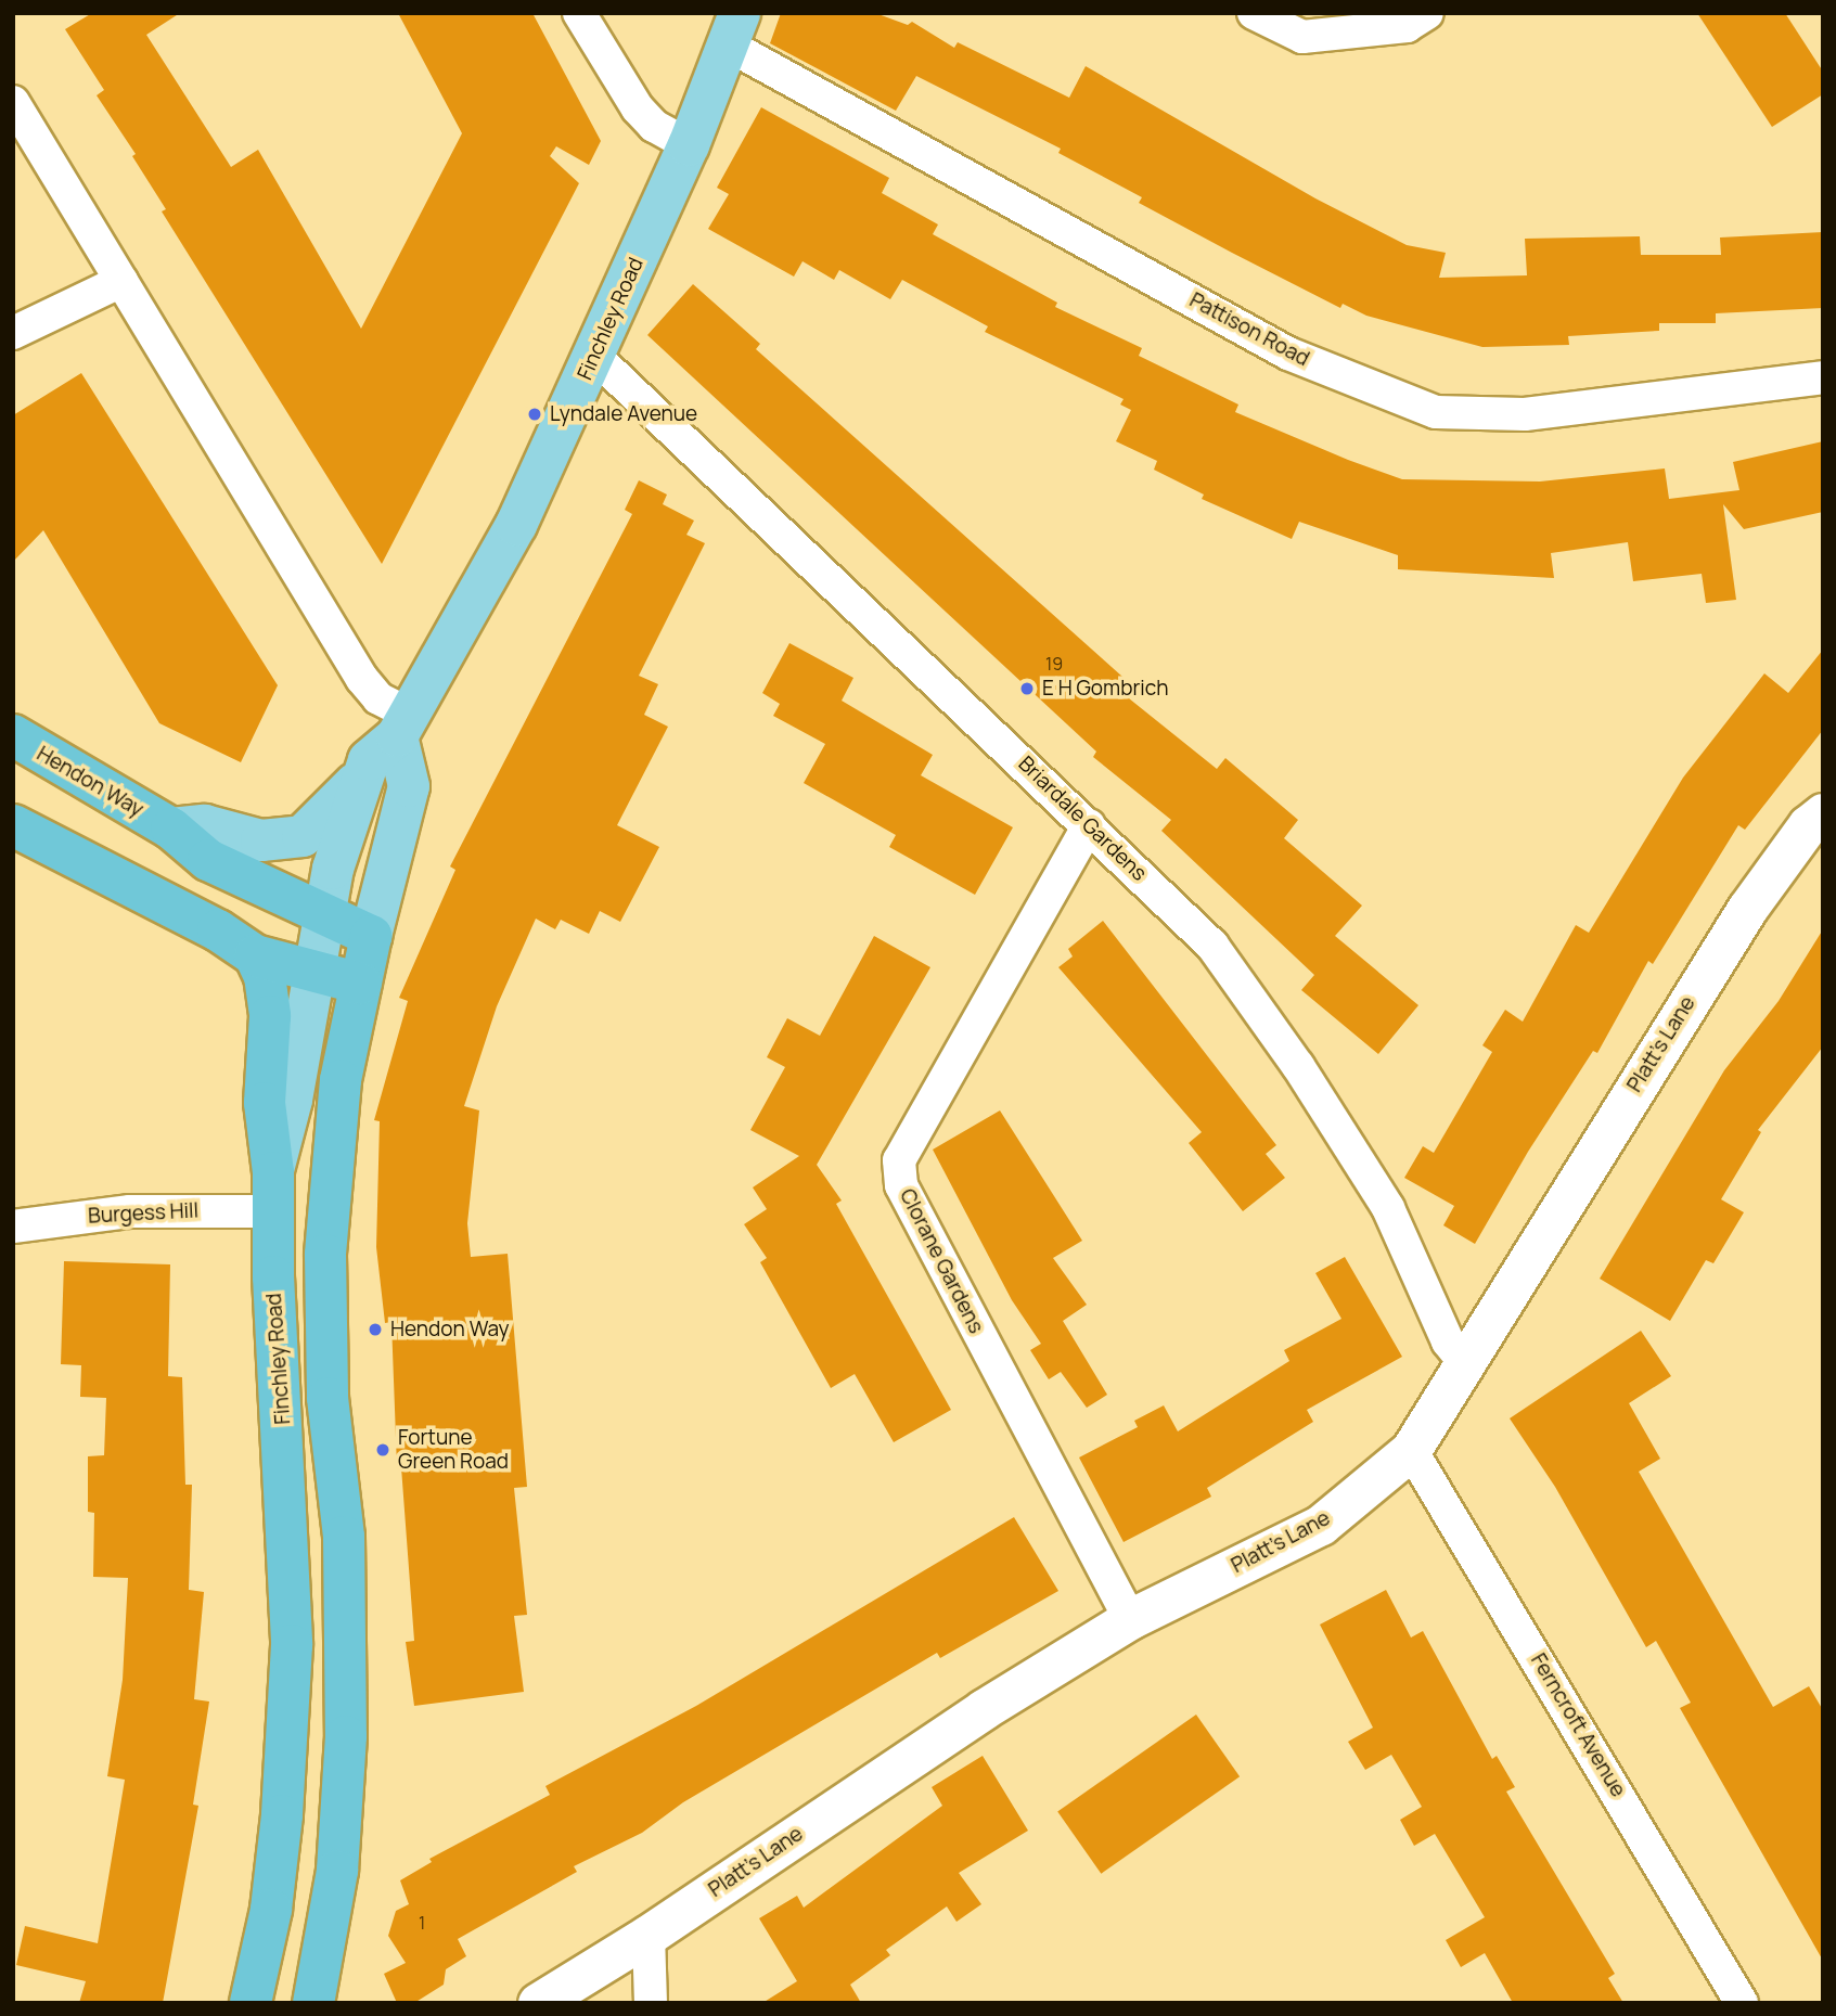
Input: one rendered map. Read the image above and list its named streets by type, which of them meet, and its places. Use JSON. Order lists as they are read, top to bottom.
{
  "streets": {
    "highway": ["Finchley Road", "Hendon Way"],
    "street": [
      "Pattison Road",
      "Briardale Gardens",
      "Platt's Lane",
      "Burgess Hill",
      "Clorane Gardens",
      "Ferncroft Avenue"
    ]
  },
  "crossings": [
    ["Finchley Road", "Pattison Road"],
    ["Finchley Road", "Hendon Way"],
    ["Finchley Road", "Briardale Gardens"],
    ["Finchley Road", "Burgess Hill"],
    ["Briardale Gardens", "Platt's Lane"],
    ["Briardale Gardens", "Clorane Gardens"],
    ["Platt's Lane", "Clorane Gardens"],
    ["Platt's Lane", "Ferncroft Avenue"]
  ],
  "places": [
    "Lyndale Avenue",
    "E H Gombrich",
    "Hendon Way",
    "Fortune Green Road"
  ],
  "house_numbers": ["19", "1"]
}
